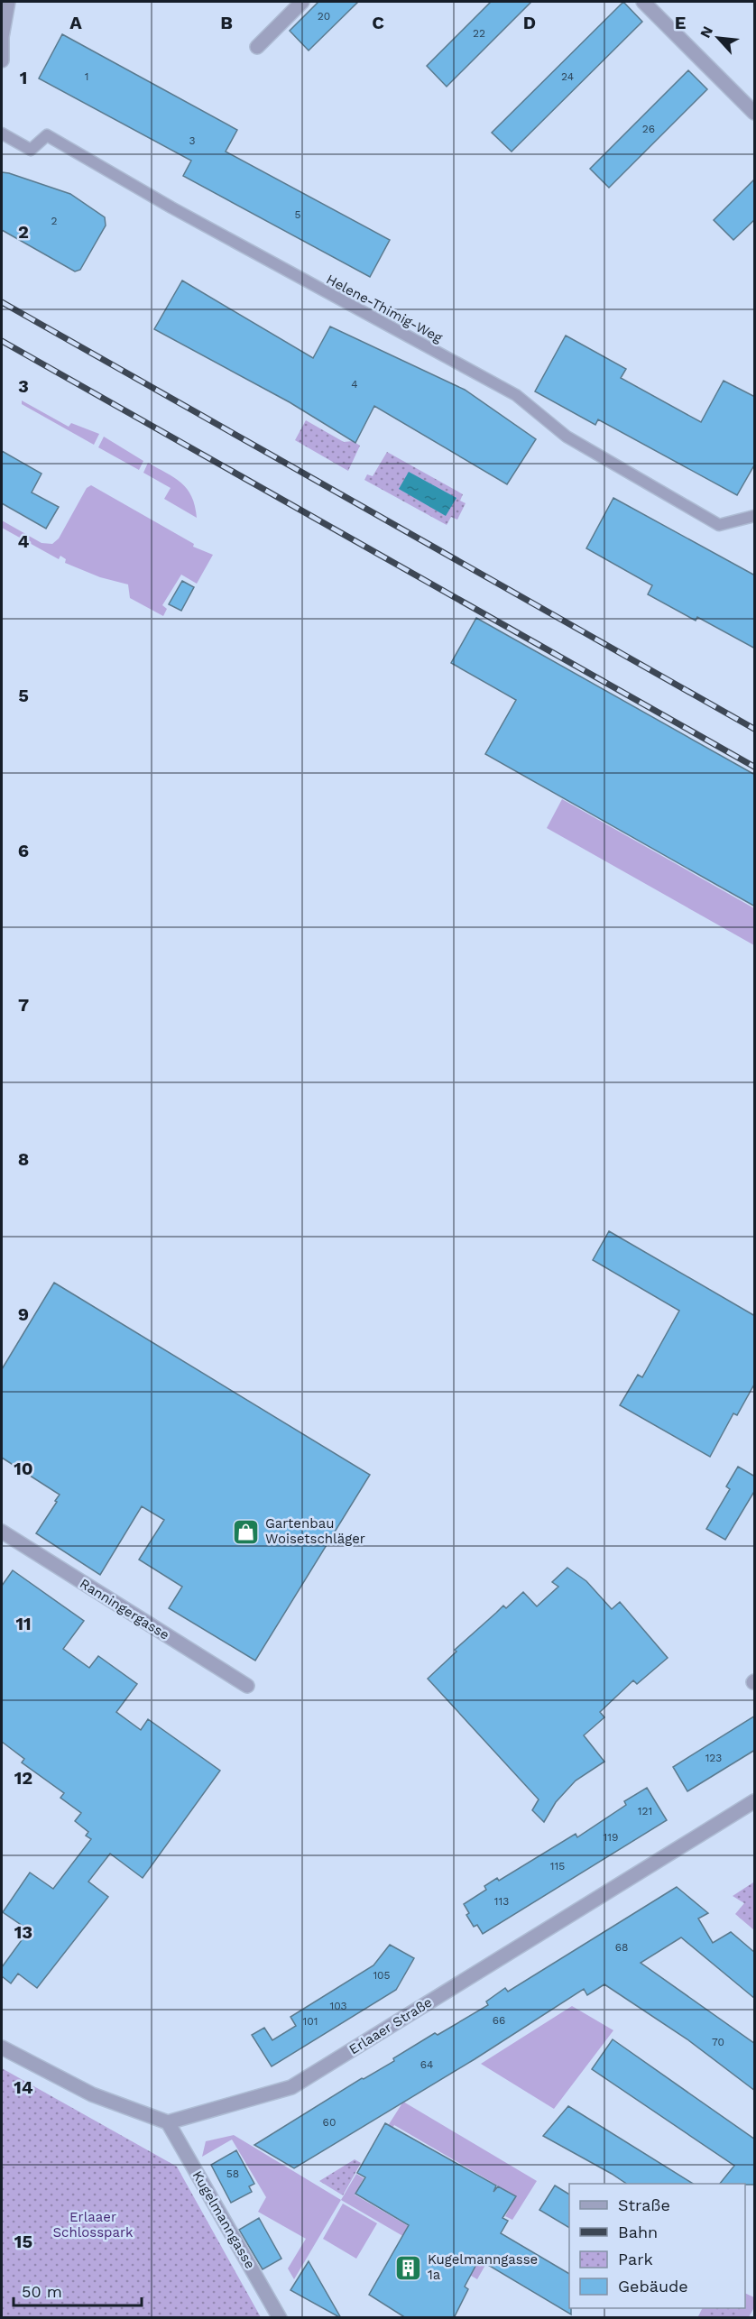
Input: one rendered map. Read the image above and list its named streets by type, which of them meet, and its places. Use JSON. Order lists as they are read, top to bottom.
{
  "streets": {
    "street": [
      "Helene-Thimig-Weg",
      "Ranningergasse",
      "Erlaaer Straße",
      "Kugelmanngasse"
    ]
  },
  "crossings": [
    ["Erlaaer Straße", "Kugelmanngasse"]
  ],
  "parks": ["Erlaaer Schlosspark"],
  "places": {
    "shop": ["Gartenbau Woisetschläger"],
    "building": ["Kugelmanngasse 1a"]
  },
  "house_numbers": [
    "20",
    "22",
    "1",
    "24",
    "26",
    "3",
    "5",
    "2",
    "4",
    "123",
    "121",
    "119",
    "115",
    "113",
    "68",
    "105",
    "103",
    "66",
    "101",
    "70",
    "64",
    "60",
    "58"
  ],
  "legend": [
    "Straße",
    "Bahn",
    "Park",
    "Gebäude"
  ],
  "scale_bar": "50 m",
  "north": "top left",
  "grid": {
    "columns": [
      "A",
      "B",
      "C",
      "D",
      "E"
    ],
    "rows": [
      "1",
      "2",
      "3",
      "4",
      "5",
      "6",
      "7",
      "8",
      "9",
      "10",
      "11",
      "12",
      "13",
      "14",
      "15"
    ]
  }
}
